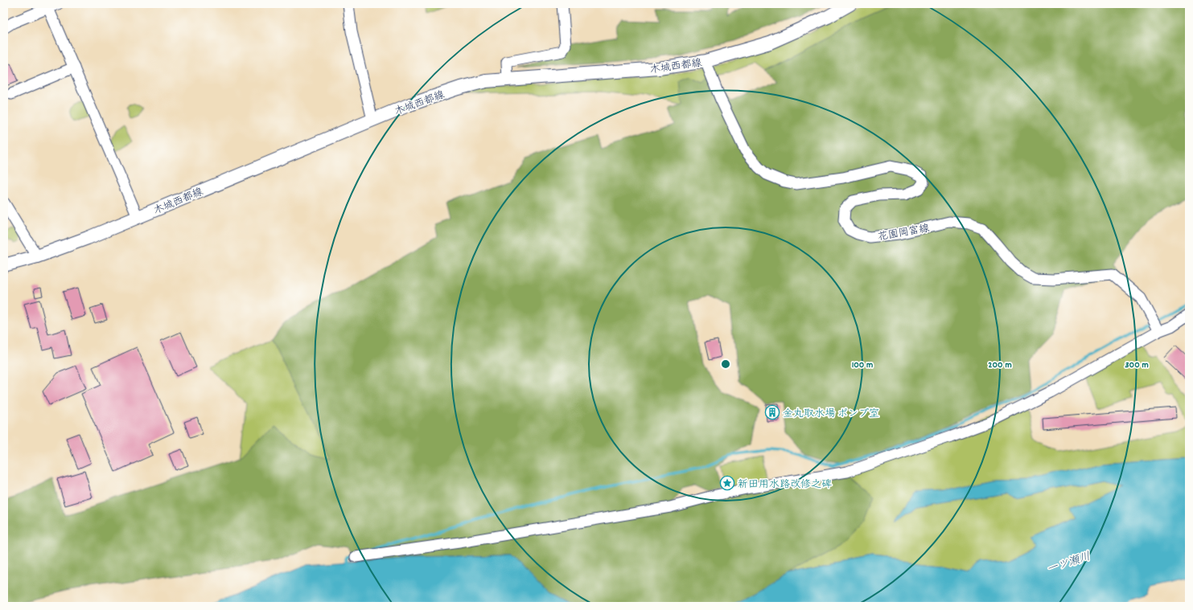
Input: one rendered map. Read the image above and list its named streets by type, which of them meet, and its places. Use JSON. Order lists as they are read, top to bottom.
{
  "streets": {
    "main road": ["木城西都線"],
    "street": ["花園岡富線"]
  },
  "crossings": [
    ["木城西都線", "花園岡富線"]
  ],
  "water": ["一ツ瀬川"],
  "places": {
    "building": ["金丸取水場 ポンプ室"],
    "place": ["新田用水路改修之碑"]
  },
  "rings": ["100 m", "200 m", "300 m"]
}
